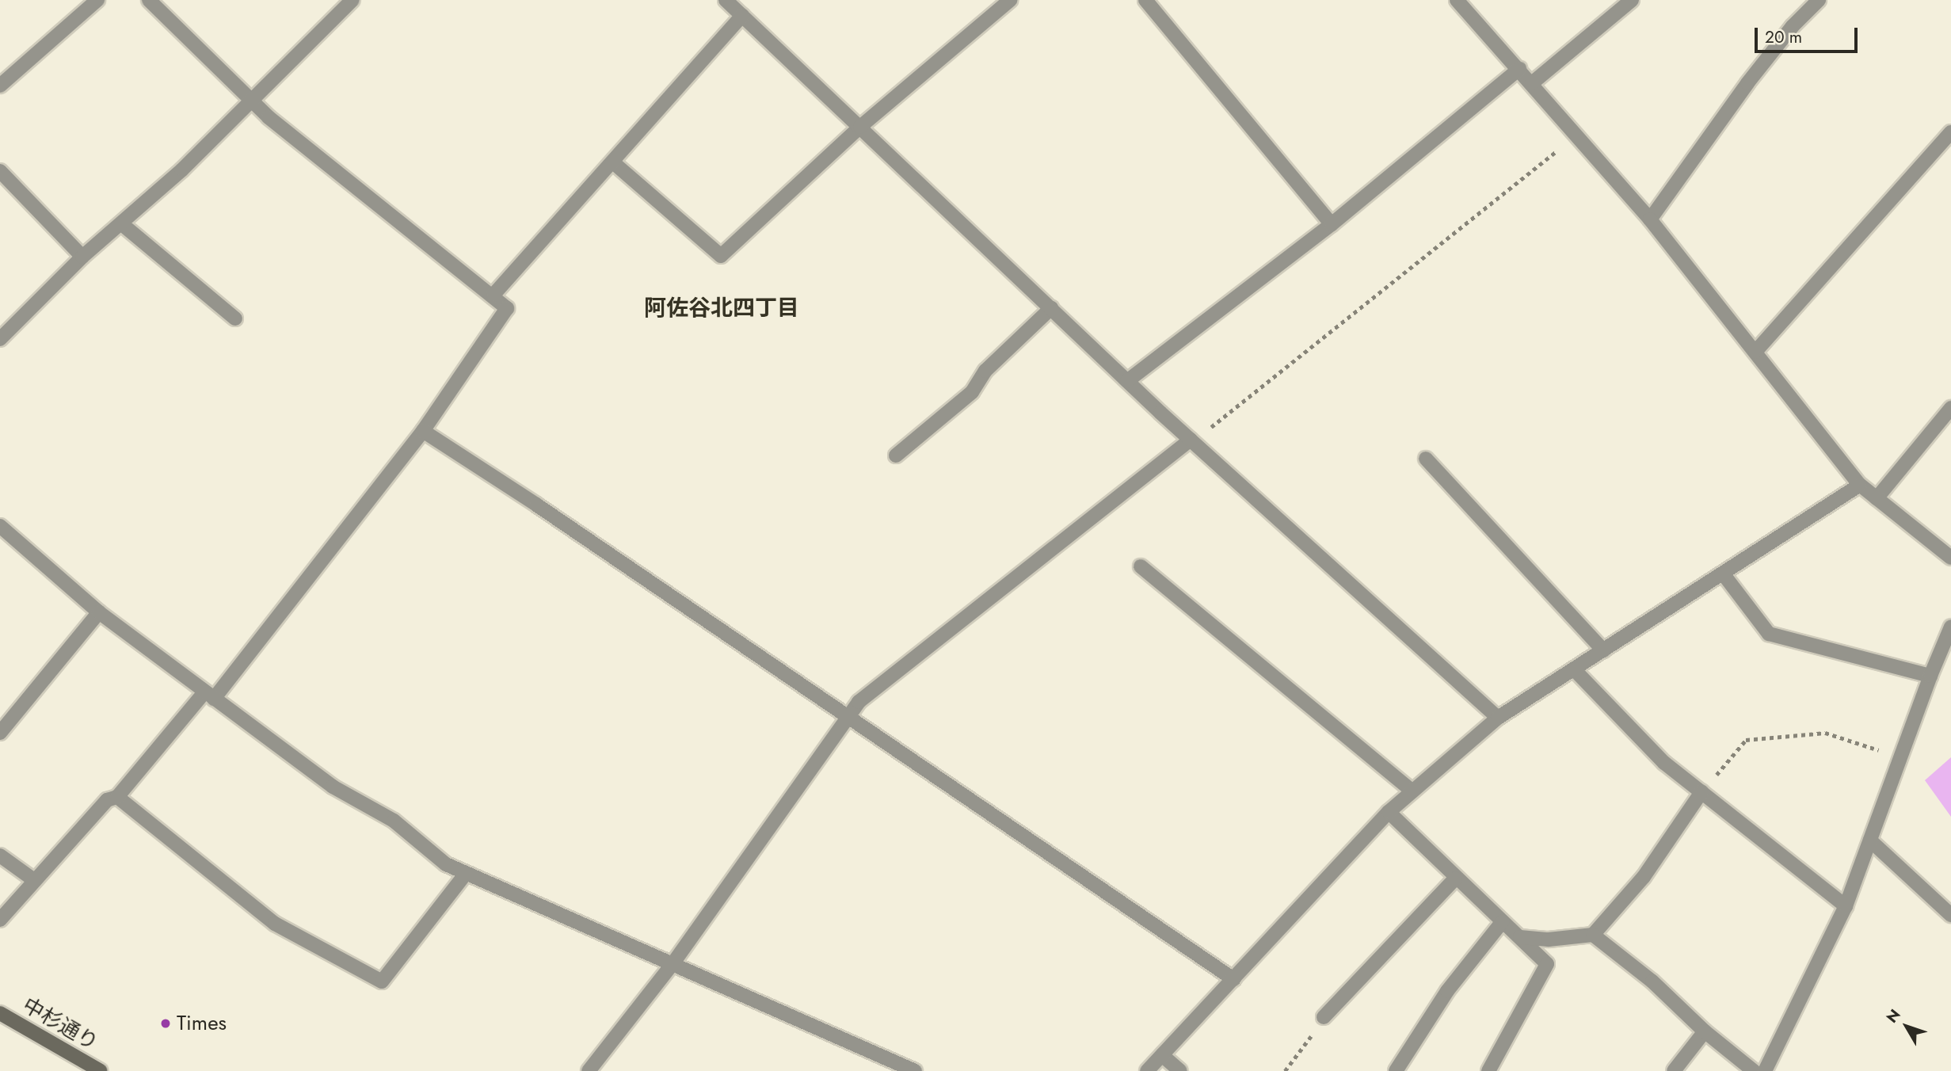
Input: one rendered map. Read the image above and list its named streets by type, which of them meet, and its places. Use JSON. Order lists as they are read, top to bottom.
{
  "streets": {
    "main road": ["中杉通り"]
  },
  "districts": ["阿佐谷北四丁目"],
  "places": ["Times"],
  "scale_bar": "20 m",
  "north": "top left"
}
